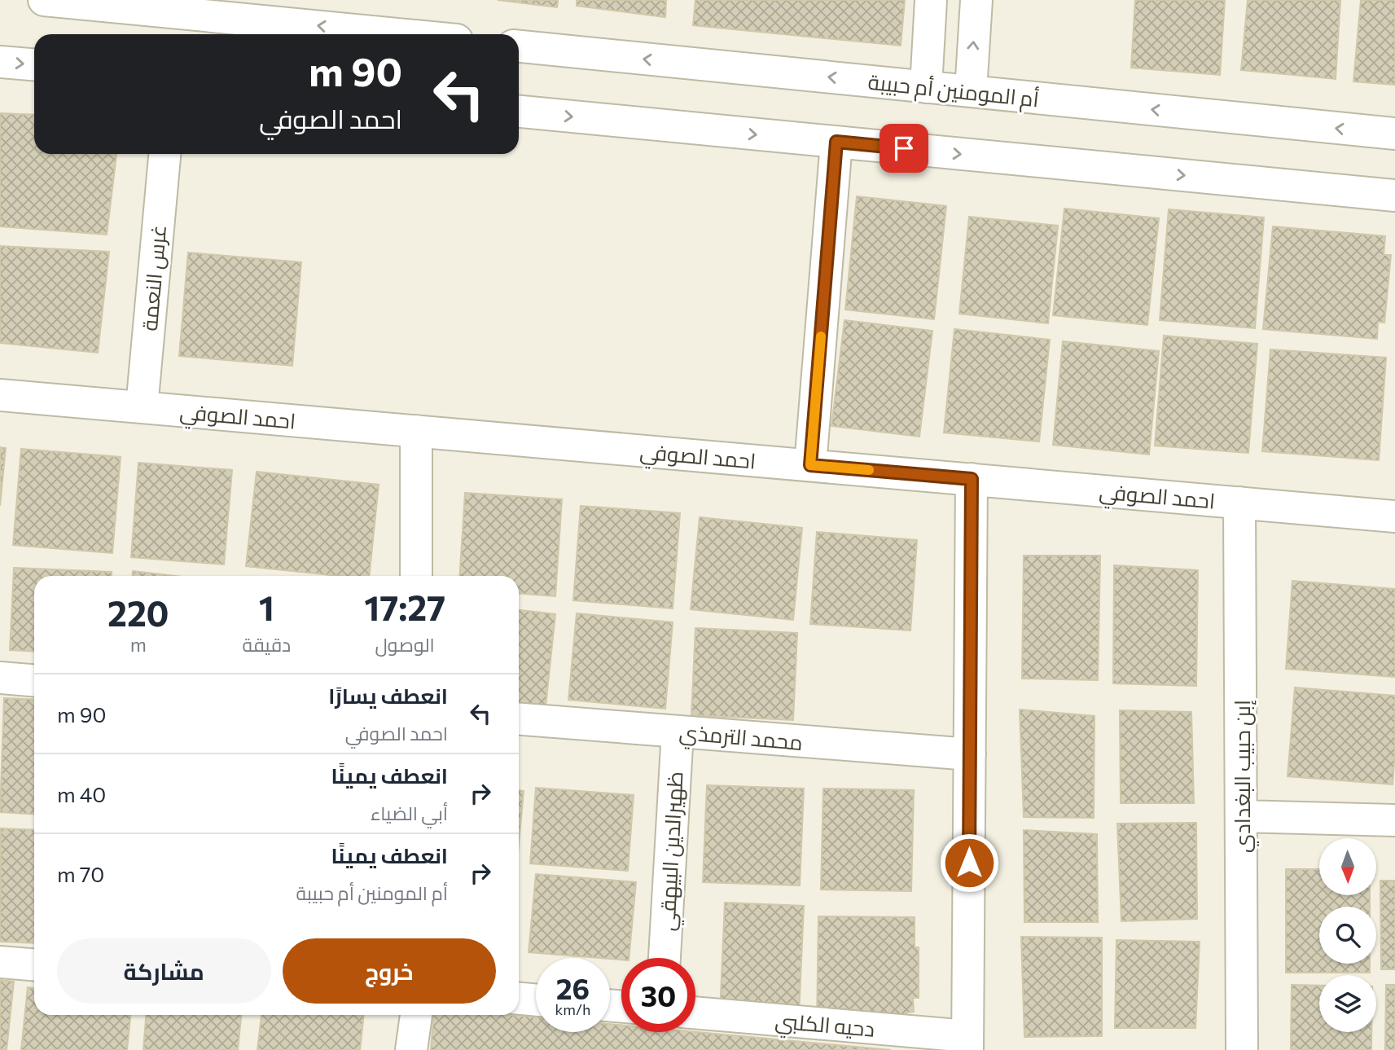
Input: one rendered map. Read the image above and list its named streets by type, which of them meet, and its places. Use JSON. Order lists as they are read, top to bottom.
{
  "streets": {
    "street": [
      "أم المومنين أم حبيبة",
      "غرس النعمة",
      "احمد الصوفي",
      "محمد الترمذي",
      "إبن حبيب البغدادي",
      "ظهيرالدين البيهقي",
      "دحيه الكلبي"
    ]
  },
  "crossings": [
    ["غرس النعمة", "احمد الصوفي"],
    ["احمد الصوفي", "إبن حبيب البغدادي"],
    ["محمد الترمذي", "ظهيرالدين البيهقي"]
  ],
  "north": "bottom",
  "page": {
    "turn": ["90 m", "احمد الصوفي"],
    "eta": [
      "17:27",
      "الوصول",
      "1",
      "دقيقة",
      "220",
      "m"
    ],
    "list": [
      {
        "name": "انعطف يسارًا",
        "note": "احمد الصوفي",
        "value": "90 m"
      },
      {
        "name": "انعطف يمينًا",
        "note": "أبي الضياء",
        "value": "40 m"
      },
      {
        "name": "انعطف يمينًا",
        "note": "أم المومنين أم حبيبة",
        "value": "70 m"
      }
    ],
    "buttons": ["خروج", "مشاركة"],
    "speed": "26 km/h",
    "limit": "30"
  }
}
